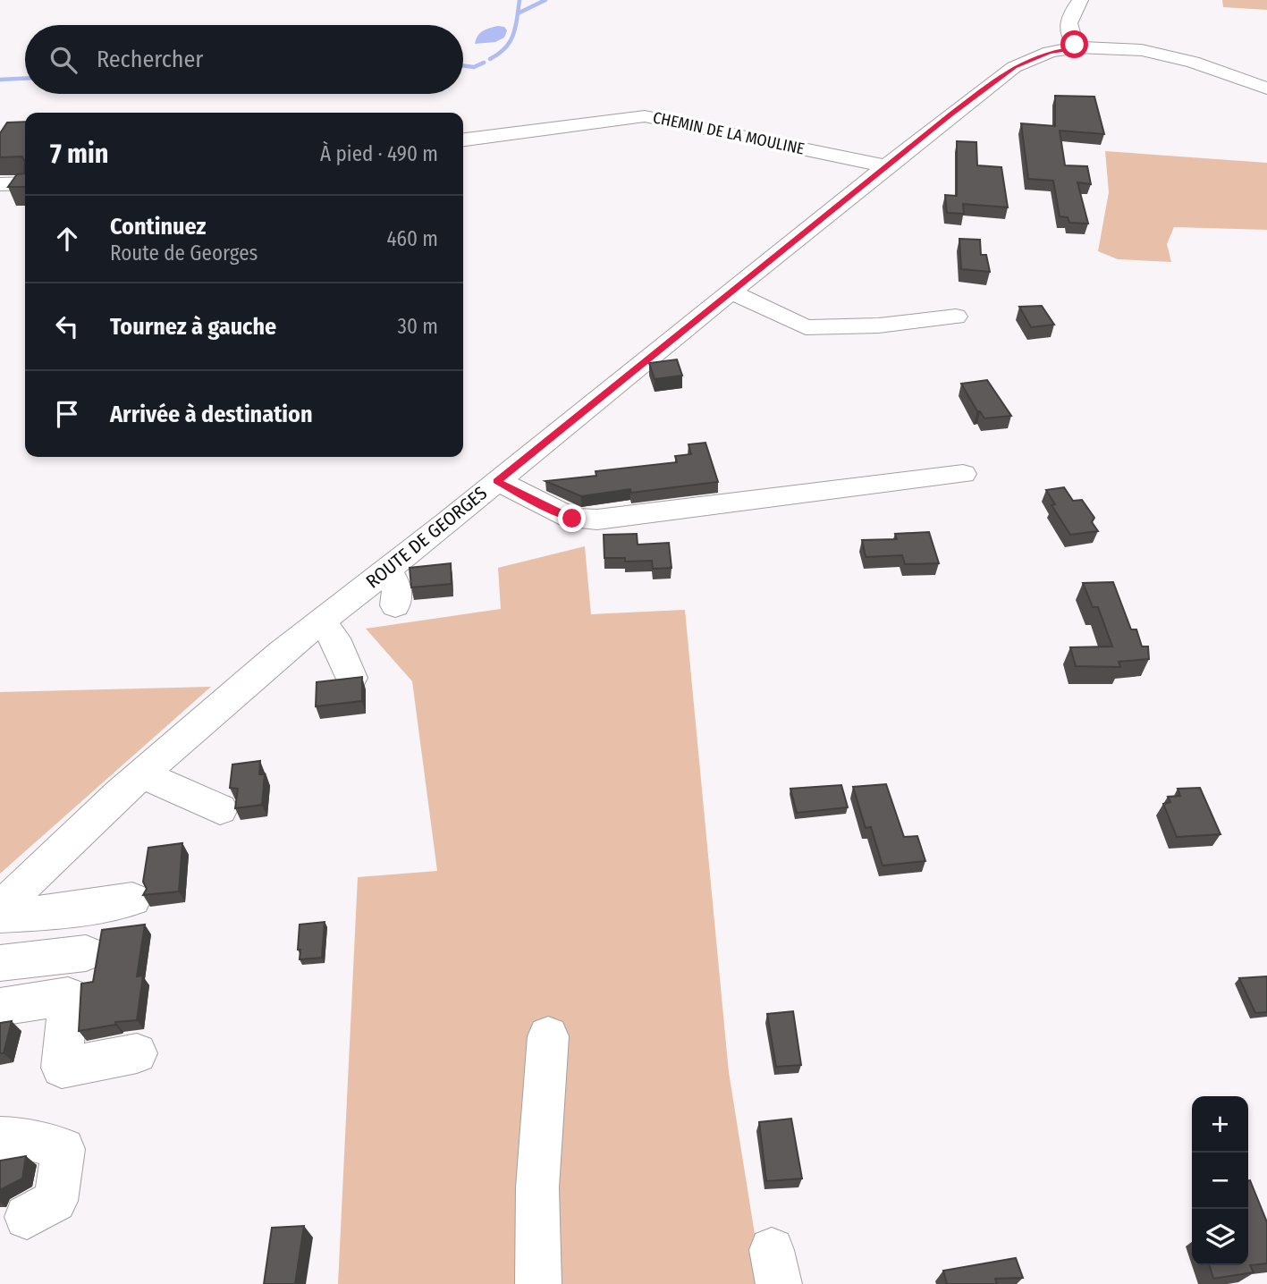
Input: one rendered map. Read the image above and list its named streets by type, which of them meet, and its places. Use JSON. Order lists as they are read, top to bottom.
{
  "streets": {
    "street": ["CHEMIN DE LA MOULINE", "ROUTE DE GEORGES"]
  },
  "crossings": [
    ["CHEMIN DE LA MOULINE", "ROUTE DE GEORGES"]
  ],
  "page": {
    "search": "Rechercher",
    "heading": ["7 min", "À pied · 490 m"],
    "list": [
      ["Continuez", "Route de Georges", "460 m"],
      ["Tournez à gauche", "30 m"],
      "Arrivée à destination"
    ],
    "map_buttons": ["+", "−"]
  }
}
